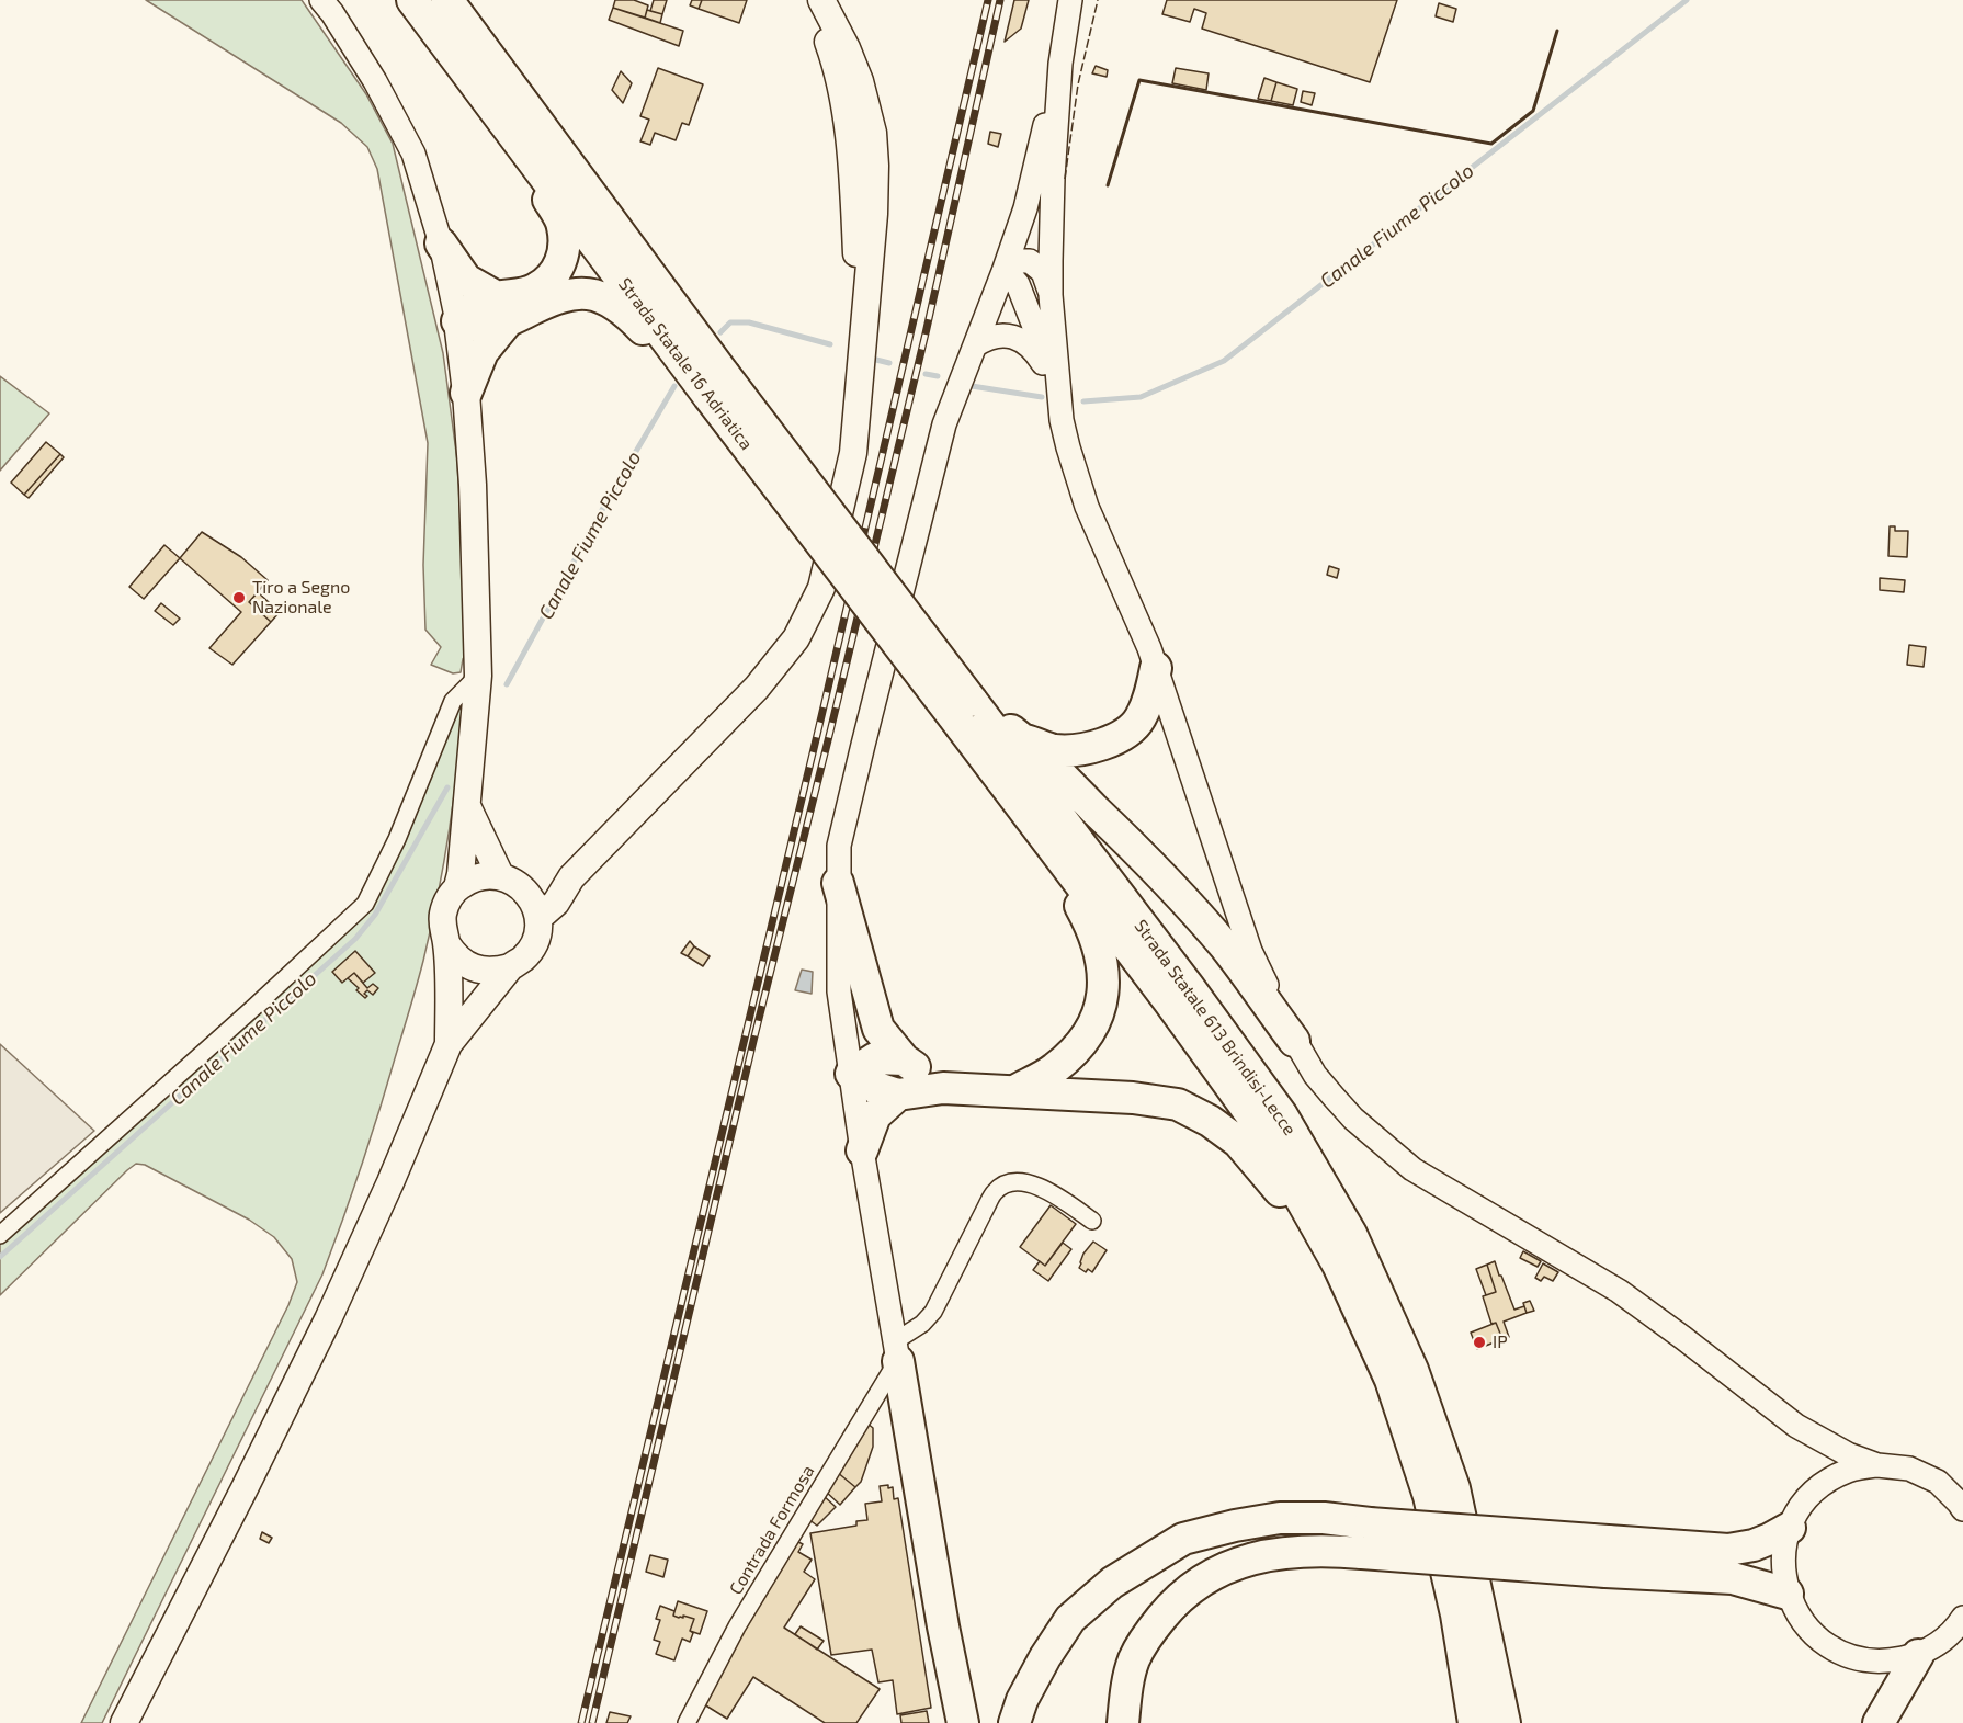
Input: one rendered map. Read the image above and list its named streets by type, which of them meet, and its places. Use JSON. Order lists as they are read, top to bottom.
{
  "streets": {
    "highway": ["Strada Statale 16 Adriatica", "Strada Statale 613 Brindisi-Lecce"],
    "street": ["Contrada Formosa"]
  },
  "crossings": [
    ["Strada Statale 16 Adriatica", "Strada Statale 613 Brindisi-Lecce"]
  ],
  "water": ["Canale Fiume Piccolo"],
  "places": ["Tiro a Segno Nazionale", "IP"]
}
